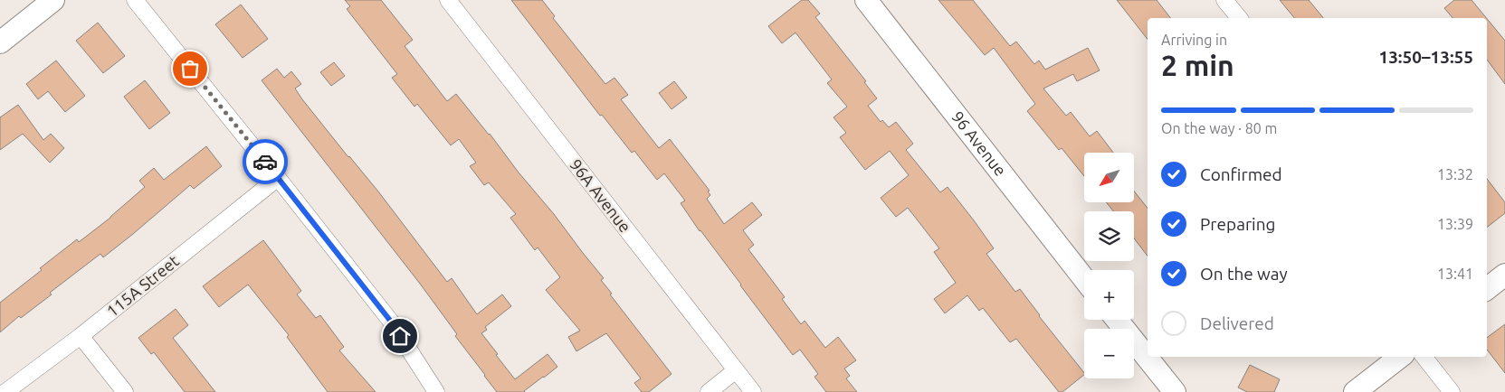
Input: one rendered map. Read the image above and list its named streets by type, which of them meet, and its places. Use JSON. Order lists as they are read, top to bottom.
{
  "streets": {
    "street": ["96 Avenue", "96A Avenue", "115A Street"]
  },
  "north": "bottom left",
  "page": {
    "heading": ["2 min", "Arriving in", "13:50–13:55"],
    "bar": "On the way · 80 m",
    "list": [
      ["Confirmed", "13:32"],
      ["Preparing", "13:39"],
      ["On the way", "13:41"],
      "Delivered"
    ],
    "map_buttons": ["+", "−"]
  }
}
